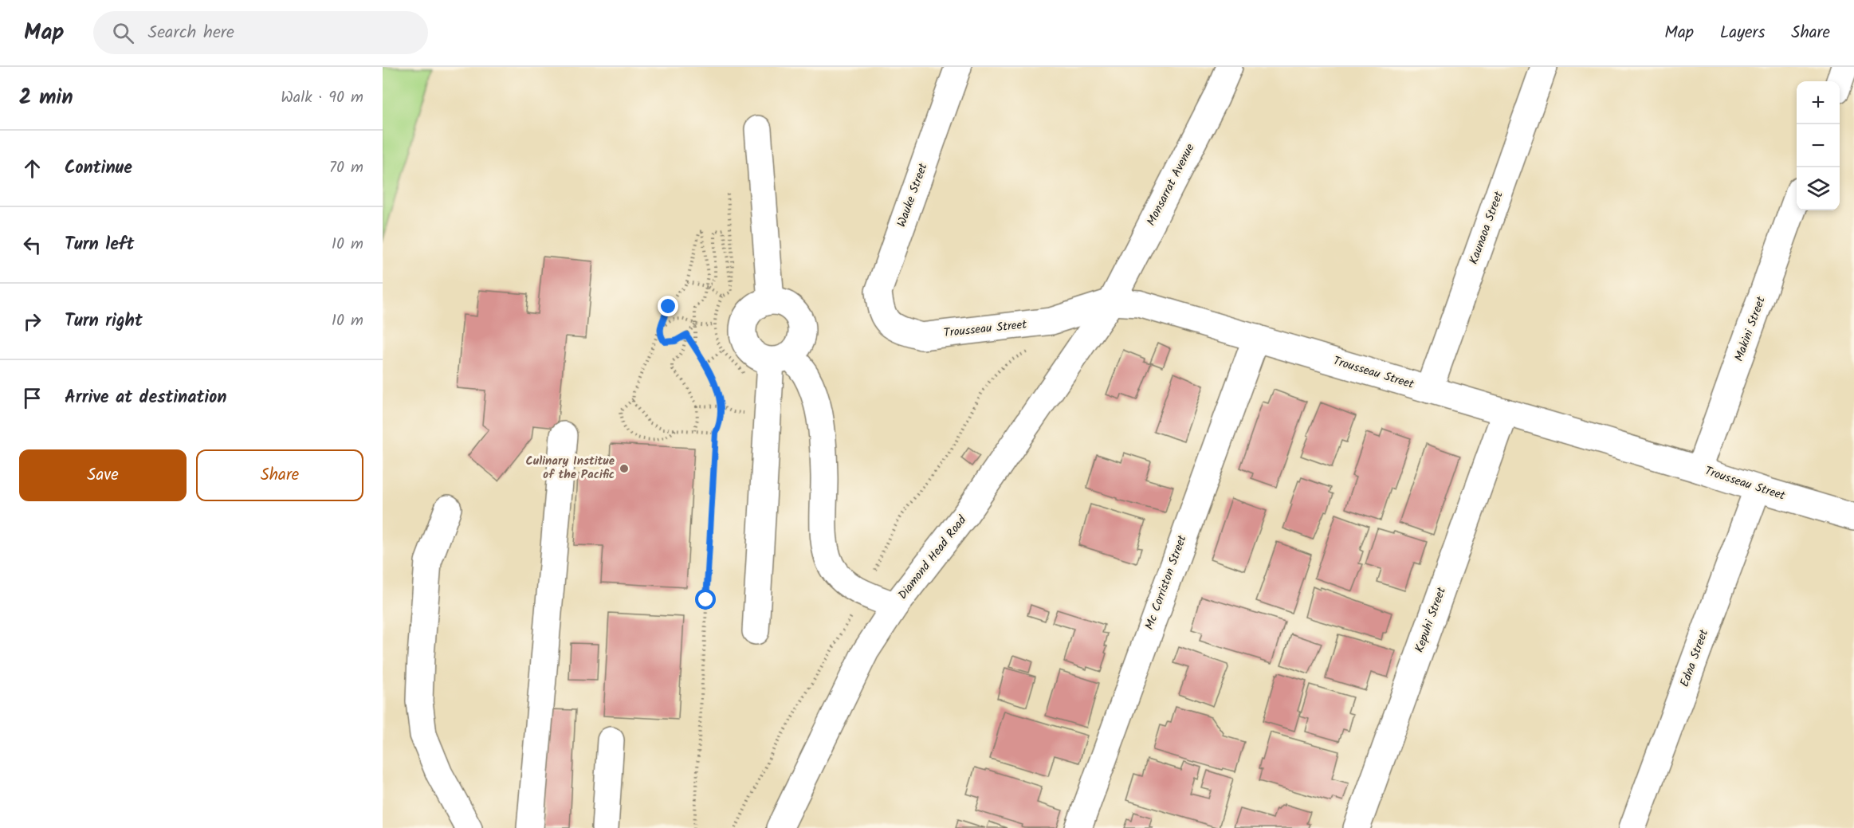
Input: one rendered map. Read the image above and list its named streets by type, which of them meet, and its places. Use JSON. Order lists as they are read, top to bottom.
{
  "streets": {
    "street": [
      "Monsarrat Avenue",
      "Wauke Street",
      "Kaunaoa Street",
      "Trousseau Street",
      "Makini Street",
      "Diamond Head Road",
      "Mc Corriston Street",
      "Kepuhi Street",
      "Edna Street"
    ]
  },
  "crossings": [
    ["Monsarrat Avenue", "Trousseau Street"],
    ["Monsarrat Avenue", "Diamond Head Road"],
    ["Wauke Street", "Trousseau Street"],
    ["Kaunaoa Street", "Trousseau Street"],
    ["Trousseau Street", "Makini Street"],
    ["Trousseau Street", "Diamond Head Road"],
    ["Trousseau Street", "Mc Corriston Street"],
    ["Trousseau Street", "Kepuhi Street"],
    ["Trousseau Street", "Edna Street"]
  ],
  "places": ["Culinary Institue of the Pacific"],
  "page": {
    "header": "Map",
    "search": "Search here",
    "nav": ["Map", "Layers", "Share"],
    "heading": ["2 min", "Walk · 90 m"],
    "map_buttons": ["+", "−"],
    "list": [
      ["Continue", "70 m"],
      ["Turn left", "10 m"],
      ["Turn right", "10 m"],
      "Arrive at destination"
    ],
    "buttons": ["Save", "Share"]
  }
}
